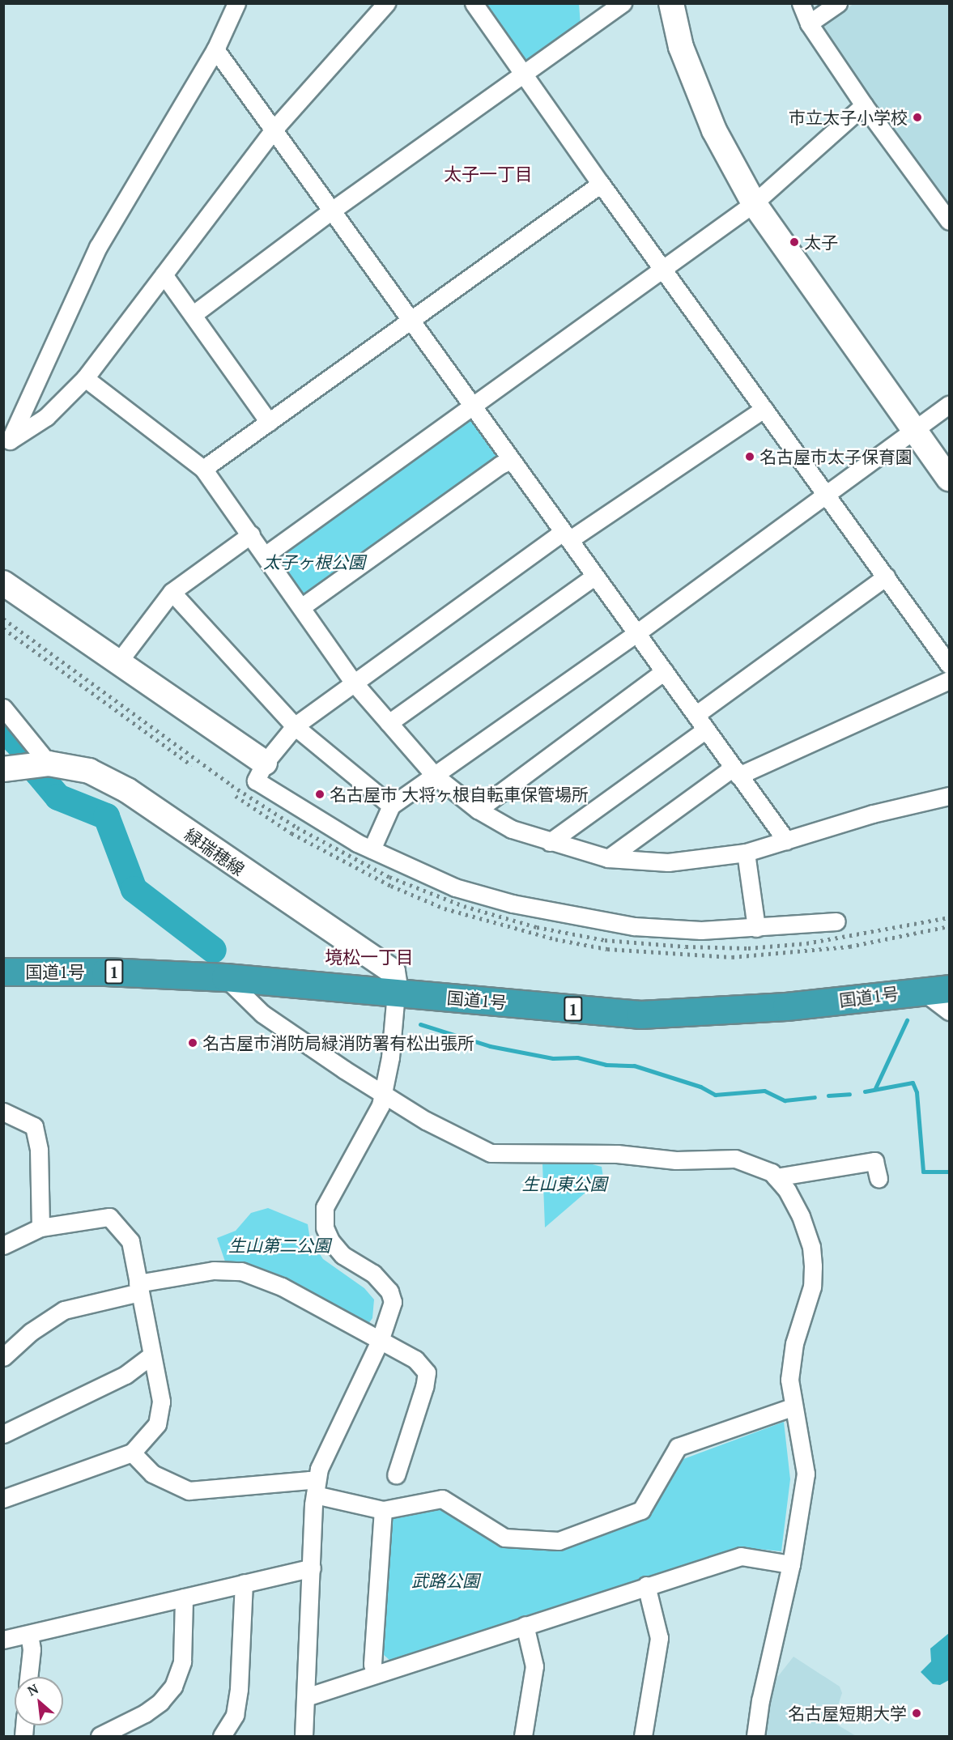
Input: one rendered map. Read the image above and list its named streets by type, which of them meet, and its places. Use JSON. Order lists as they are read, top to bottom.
{
  "streets": {
    "highway": ["国道1号", "1"],
    "street": ["緑瑞穂線"]
  },
  "crossings": [
    ["緑瑞穂線", "国道1号"]
  ],
  "districts": ["太子一丁目", "境松一丁目"],
  "parks": [
    "太子ヶ根公園",
    "生山東公園",
    "生山第二公園",
    "武路公園"
  ],
  "places": [
    "市立太子小学校",
    "太子",
    "名古屋市太子保育園",
    "名古屋市 大将ヶ根自転車保管場所",
    "名古屋市消防局緑消防署有松出張所",
    "名古屋短期大学"
  ],
  "north": "top left"
}
